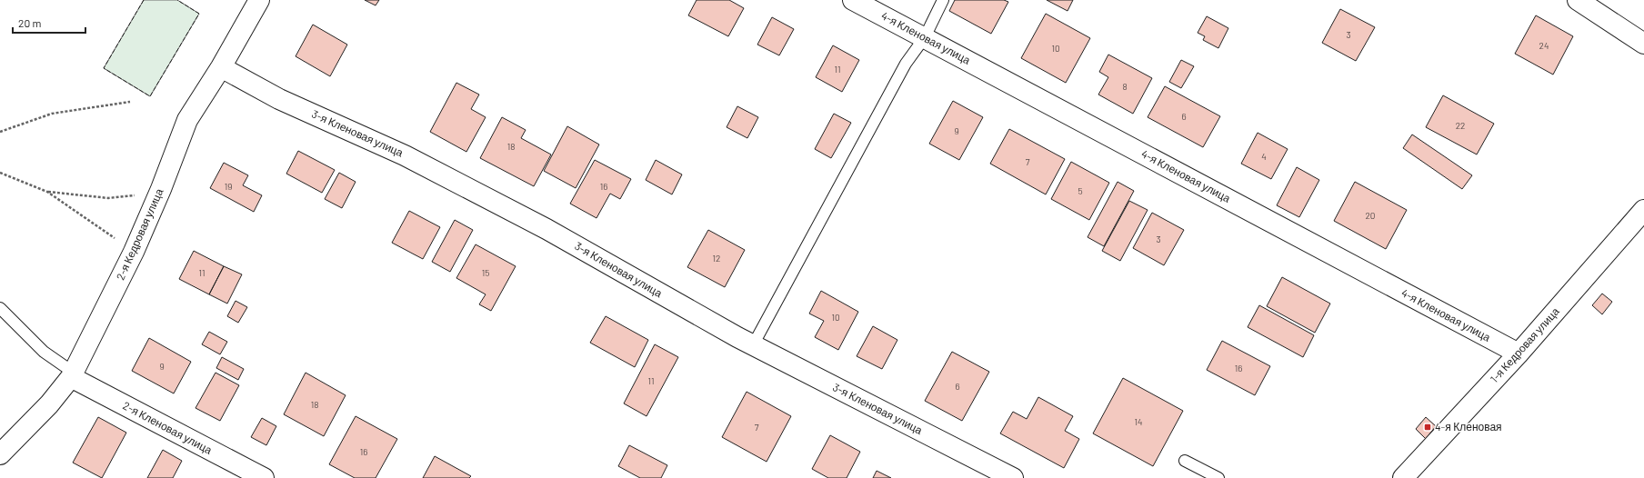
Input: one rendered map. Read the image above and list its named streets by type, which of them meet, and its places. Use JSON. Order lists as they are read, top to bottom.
{
  "streets": {
    "street": [
      "4-я Кленовая улица",
      "3-я Кленовая улица",
      "2-я Кедровая улица",
      "1-я Кедровая улица",
      "2-я Кленовая улица"
    ]
  },
  "crossings": [
    ["4-я Кленовая улица", "1-я Кедровая улица"],
    ["3-я Кленовая улица", "2-я Кедровая улица"],
    ["2-я Кедровая улица", "2-я Кленовая улица"]
  ],
  "places": {
    "transit": ["4-я Кленовая"]
  },
  "house_numbers": [
    "3",
    "24",
    "10",
    "11",
    "8",
    "6",
    "22",
    "9",
    "18",
    "4",
    "7",
    "19",
    "16",
    "5",
    "20",
    "3",
    "12",
    "11",
    "15",
    "10",
    "9",
    "16",
    "11",
    "6",
    "18",
    "14",
    "7",
    "16"
  ],
  "scale_bar": "20 m"
}
